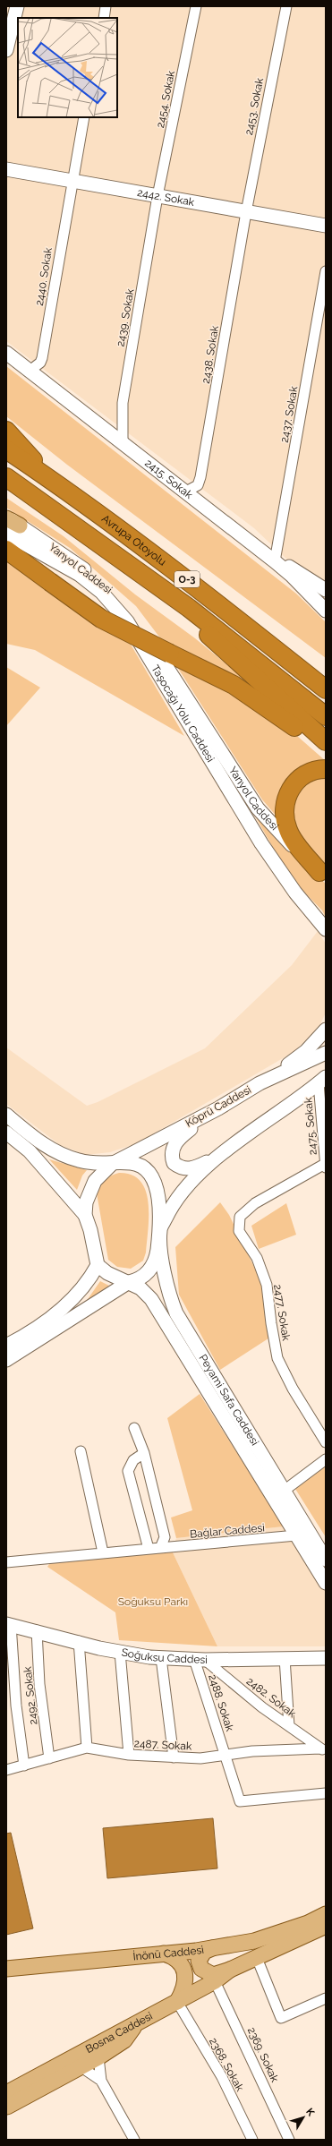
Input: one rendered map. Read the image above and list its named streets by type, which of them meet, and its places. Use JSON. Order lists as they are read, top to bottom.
{
  "streets": {
    "highway": ["Avrupa Otoyolu", "O-3"],
    "main road": [
      "2442. Sokak",
      "2415. Sokak",
      "Yanyol Caddesi",
      "Taşocağı Yolu Caddesi",
      "Köprü Caddesi",
      "Peyami Safa Caddesi",
      "Soğuksu Caddesi",
      "İnönü Caddesi",
      "Bosna Caddesi"
    ],
    "street": [
      "2454. Sokak",
      "2453. Sokak",
      "2440. Sokak",
      "2439. Sokak",
      "2438. Sokak",
      "2437. Sokak",
      "2475. Sokak",
      "2477. Sokak",
      "Bağlar Caddesi",
      "2492. Sokak",
      "2482. Sokak",
      "2488. Sokak",
      "2487. Sokak",
      "2369. Sokak",
      "2368. Sokak"
    ]
  },
  "crossings": [
    ["2454. Sokak", "2442. Sokak"],
    ["2454. Sokak", "2439. Sokak"],
    ["2453. Sokak", "2442. Sokak"],
    ["2453. Sokak", "2438. Sokak"],
    ["2442. Sokak", "2440. Sokak"],
    ["2442. Sokak", "2439. Sokak"],
    ["2442. Sokak", "2438. Sokak"],
    ["2440. Sokak", "2415. Sokak"],
    ["2439. Sokak", "2415. Sokak"],
    ["2438. Sokak", "2415. Sokak"],
    ["2437. Sokak", "2415. Sokak"],
    ["Köprü Caddesi", "Peyami Safa Caddesi"],
    ["2475. Sokak", "2477. Sokak"],
    ["Peyami Safa Caddesi", "Bağlar Caddesi"],
    ["Soğuksu Caddesi", "2492. Sokak"],
    ["Soğuksu Caddesi", "2482. Sokak"],
    ["Soğuksu Caddesi", "2488. Sokak"],
    ["2492. Sokak", "2487. Sokak"],
    ["2482. Sokak", "2488. Sokak"],
    ["2482. Sokak", "2487. Sokak"],
    ["2488. Sokak", "2487. Sokak"],
    ["Bosna Caddesi", "2369. Sokak"],
    ["Bosna Caddesi", "2368. Sokak"]
  ],
  "parks": ["Soğuksu Parkı"],
  "north": "top right"
}
